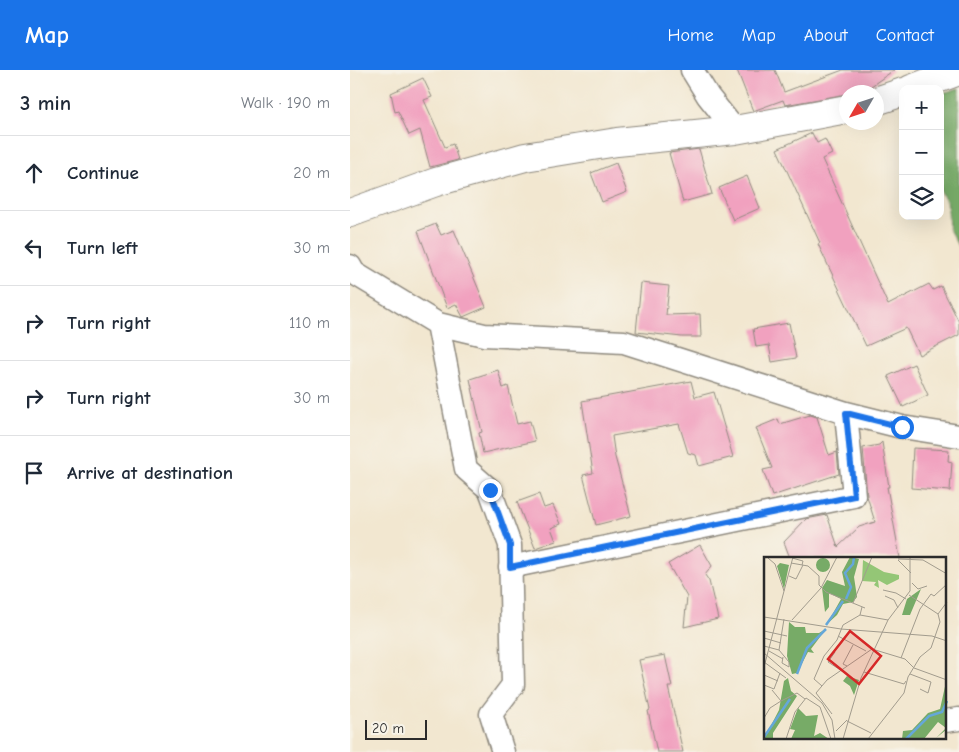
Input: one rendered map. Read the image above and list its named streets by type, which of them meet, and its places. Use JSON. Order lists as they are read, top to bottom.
{
  "scale_bar": "20 m",
  "north": "bottom left",
  "page": {
    "header": "Map",
    "nav": [
      "Home",
      "Map",
      "About",
      "Contact"
    ],
    "heading": ["3 min", "Walk · 190 m"],
    "map_buttons": ["+", "−"],
    "list": [
      ["Continue", "20 m"],
      ["Turn left", "30 m"],
      ["Turn right", "110 m"],
      ["Turn right", "30 m"],
      "Arrive at destination"
    ],
    "scale": "20 m"
  }
}
